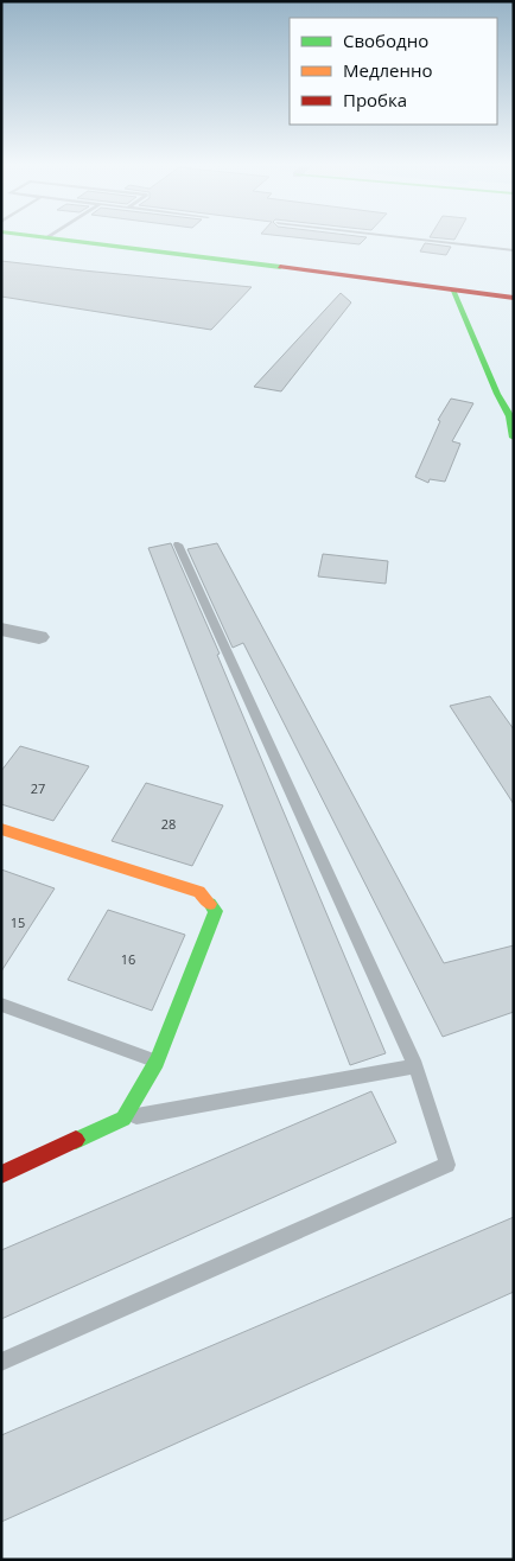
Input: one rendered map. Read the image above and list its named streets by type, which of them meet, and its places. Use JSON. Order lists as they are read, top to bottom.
{
  "house_numbers": [
    "27",
    "28",
    "15",
    "16"
  ],
  "legend": ["Свободно", "Медленно", "Пробка"]
}
